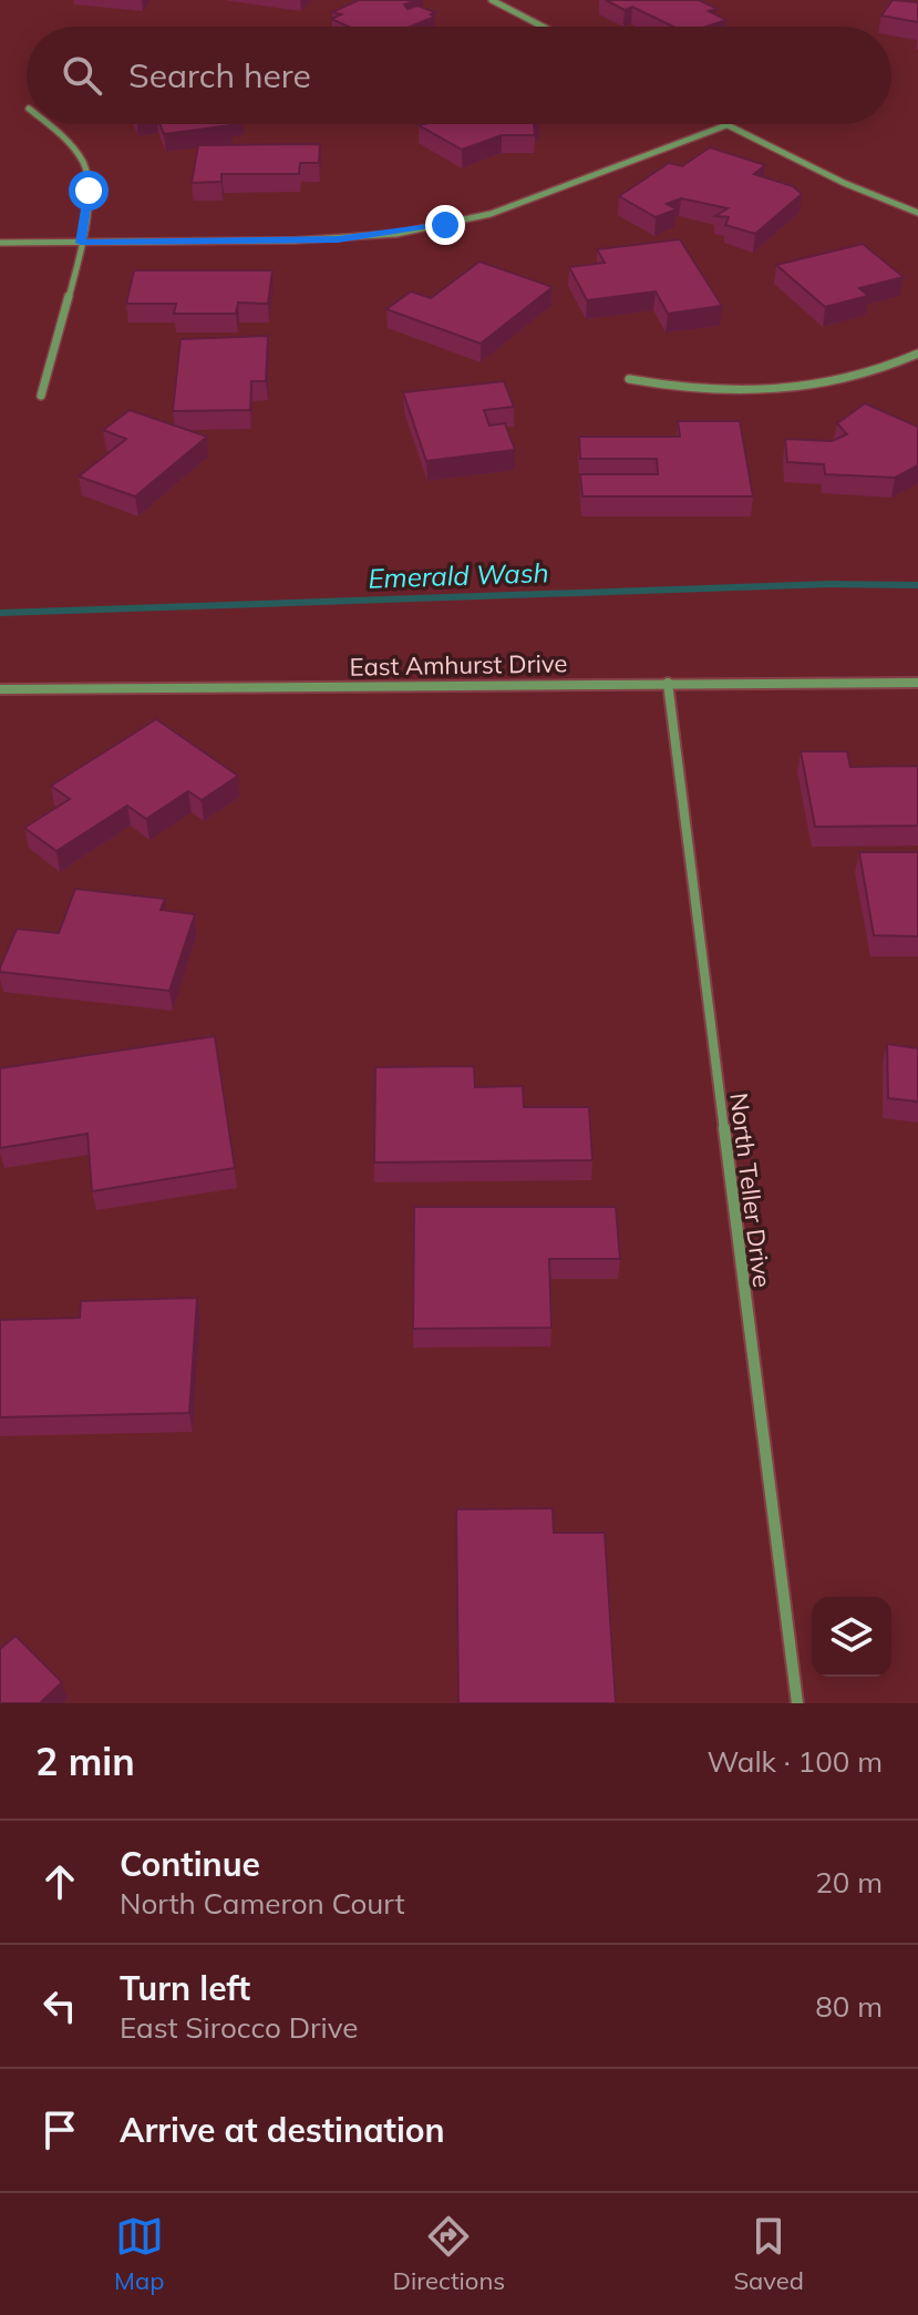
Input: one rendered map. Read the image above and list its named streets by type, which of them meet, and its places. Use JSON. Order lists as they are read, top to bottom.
{
  "streets": {
    "street": ["East Amhurst Drive", "North Teller Drive"]
  },
  "crossings": [
    ["East Amhurst Drive", "North Teller Drive"]
  ],
  "water": ["Emerald Wash"],
  "page": {
    "search": "Search here",
    "heading": ["2 min", "Walk · 100 m"],
    "list": [
      ["Continue", "North Cameron Court", "20 m"],
      ["Turn left", "East Sirocco Drive", "80 m"],
      "Arrive at destination"
    ],
    "nav": ["Map", "Directions", "Saved"]
  }
}
